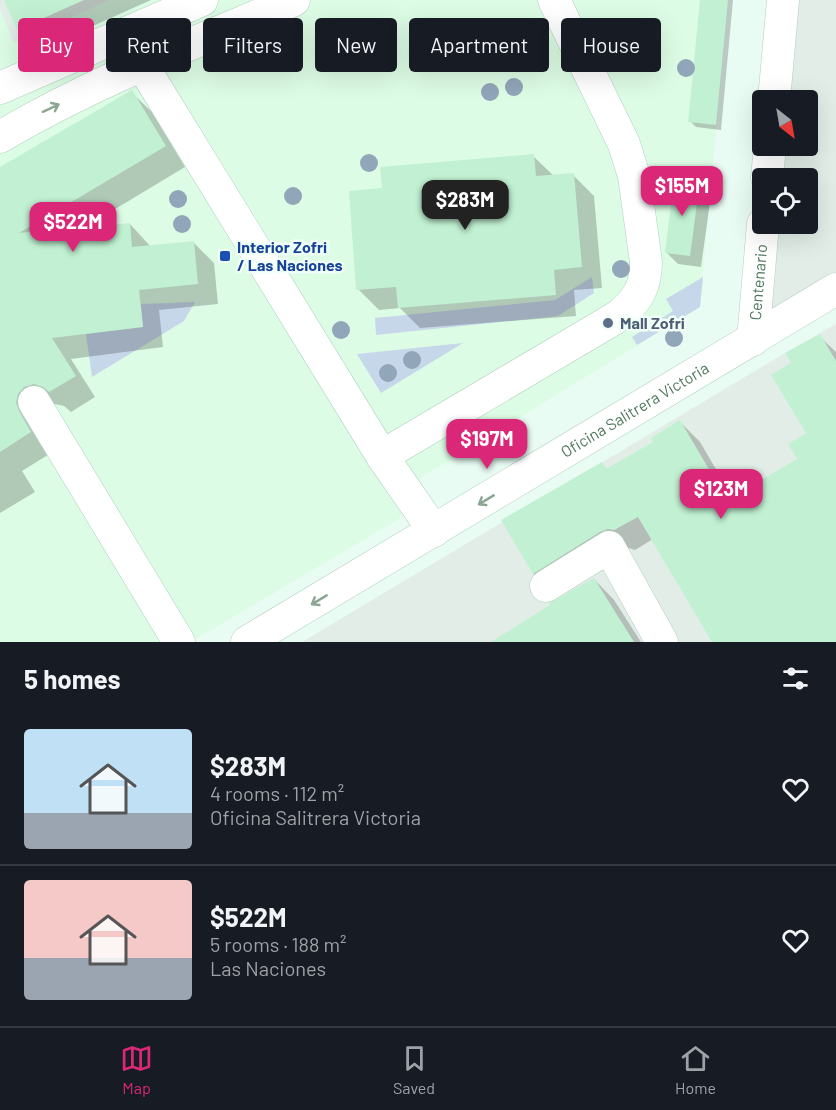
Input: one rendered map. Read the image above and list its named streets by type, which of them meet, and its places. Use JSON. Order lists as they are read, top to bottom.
{
  "streets": {
    "street": ["Centenario", "Oficina Salitrera Victoria"]
  },
  "crossings": [
    ["Centenario", "Oficina Salitrera Victoria"]
  ],
  "one_way": ["Oficina Salitrera Victoria"],
  "places": {
    "transit": ["Interior Zofri / Las Naciones"],
    "other": ["Mall Zofri"]
  },
  "north": "bottom right",
  "page": {
    "chip": [
      "Buy",
      "Rent",
      "Filters",
      "New",
      "Apartment",
      "House"
    ],
    "price": [
      "$155M",
      "$283M",
      "$522M",
      "$197M",
      "$123M"
    ],
    "heading": "5 homes",
    "list": [
      {
        "name": "$283M",
        "note": "4 rooms · 112 m² · Oficina Salitrera Victoria"
      },
      {
        "name": "$522M",
        "note": "5 rooms · 188 m² · Las Naciones"
      }
    ],
    "tabs": ["Map", "Saved", "Home"]
  }
}
